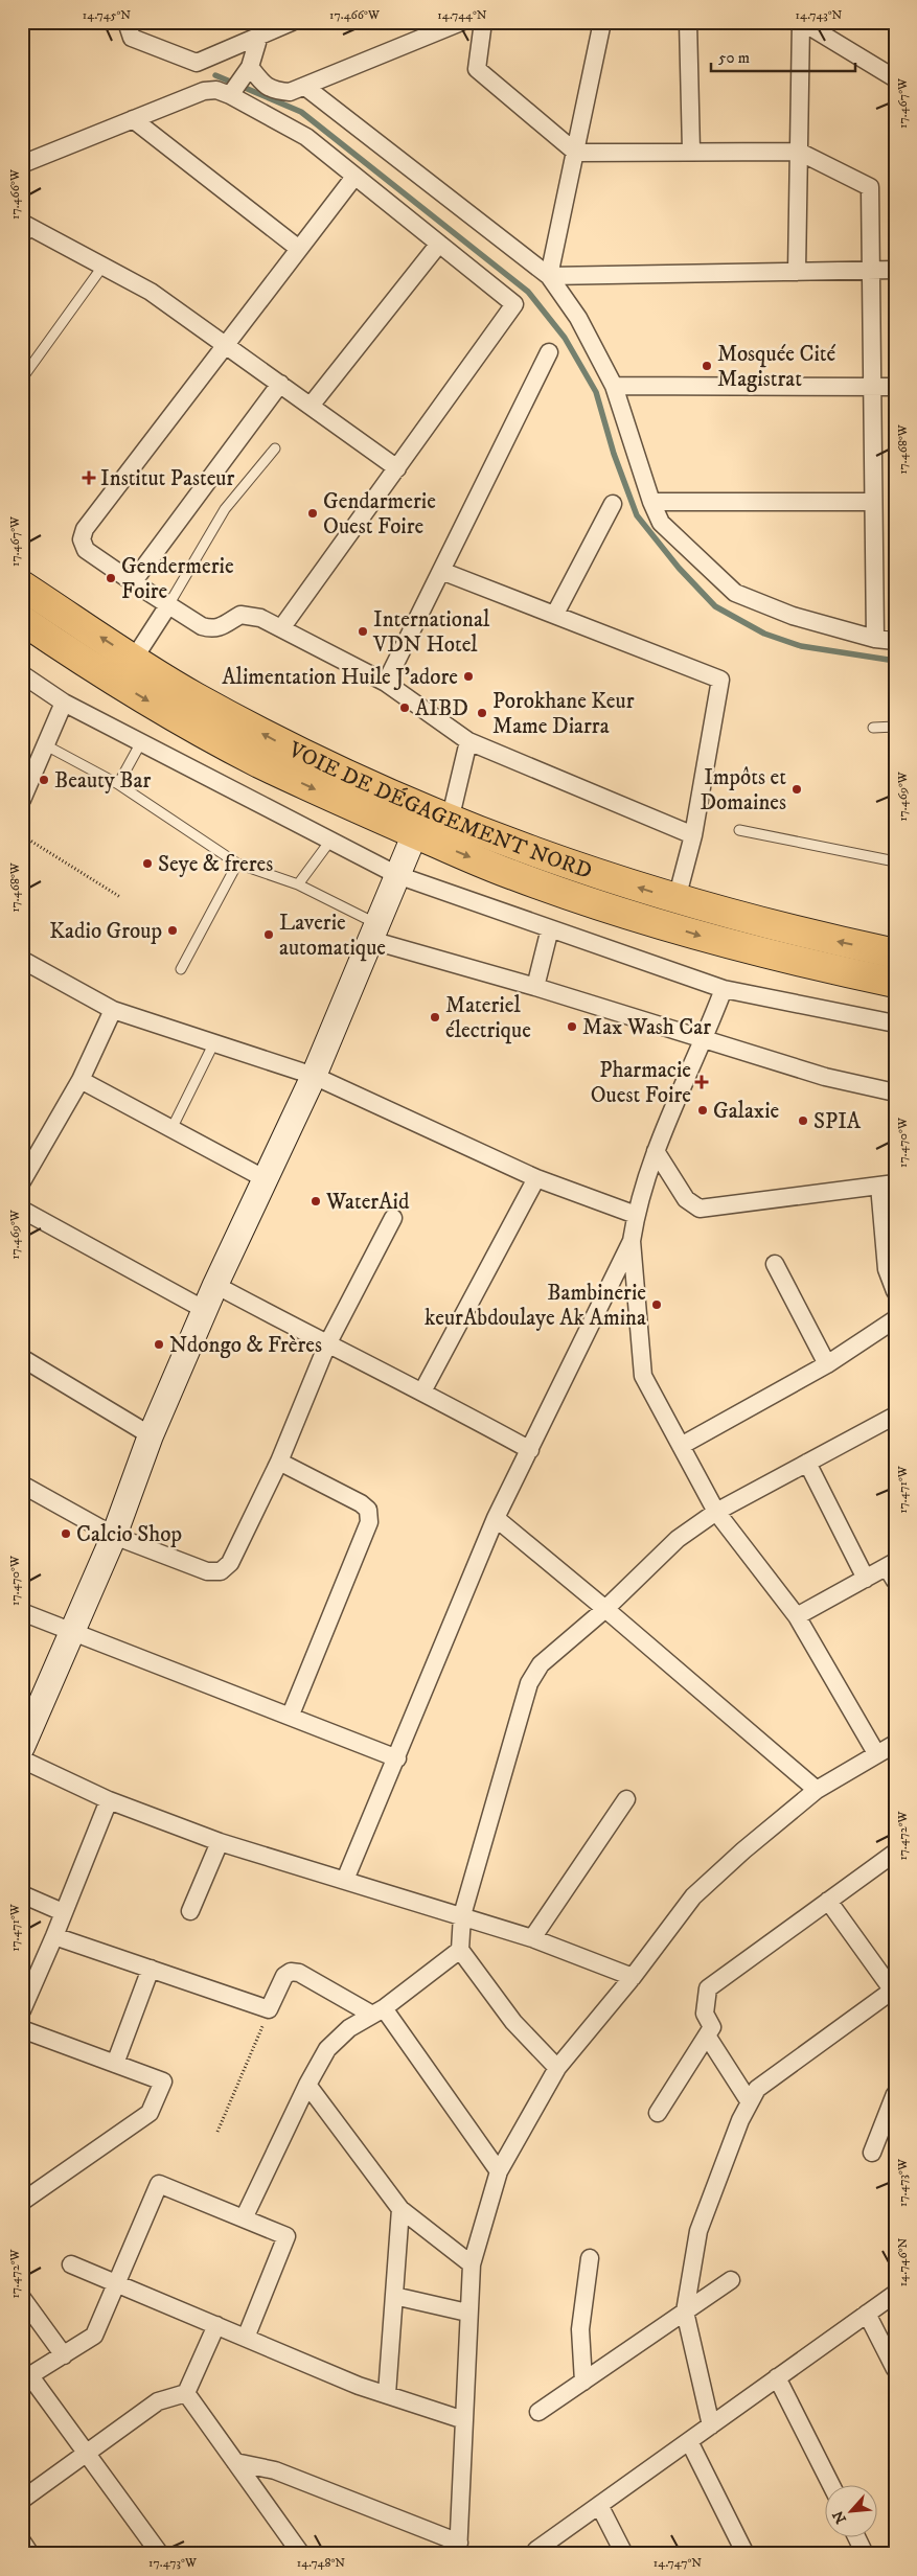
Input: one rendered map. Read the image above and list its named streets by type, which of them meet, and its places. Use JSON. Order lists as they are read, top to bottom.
{
  "streets": {
    "highway": ["VOIE DE DÉGAGEMENT NORD"]
  },
  "places": {
    "other": [
      "Mosquée Cité Magistrat",
      "Gendarmerie Ouest Foire",
      "Gendermerie Foire",
      "International VDN Hotel",
      "Alimentation Huile J'adore",
      "AIBD",
      "Porokhane Keur Mame Diarra",
      "Beauty Bar",
      "Impôts et Domaines",
      "Seye & freres",
      "Kadio Group",
      "Laverie automatique",
      "Materiel électrique",
      "Max Wash Car",
      "Galaxie",
      "SPIA",
      "WaterAid",
      "Bambinerie keurAbdoulaye Ak Amina",
      "Ndongo & Frères",
      "Calcio Shop"
    ],
    "health": ["Institut Pasteur", "Pharmacie Ouest Foire"]
  },
  "scale_bar": "50 m",
  "north": "bottom left",
  "coordinates": [
    "14.745°N",
    "17.466°W",
    "14.744°N",
    "14.743°N",
    "17.467°W",
    "17.468°W",
    "17.469°W",
    "17.470°W",
    "17.471°W",
    "17.472°W",
    "17.473°W",
    "14.746°N",
    "14.748°N",
    "14.747°N"
  ]
}
